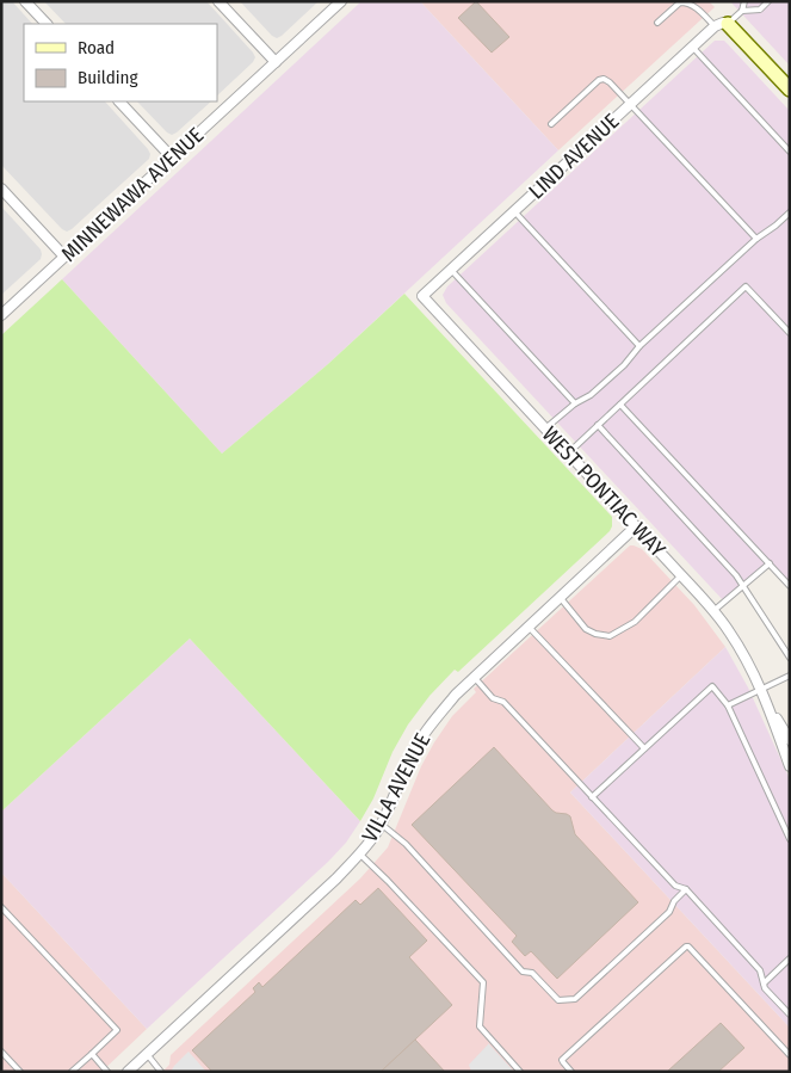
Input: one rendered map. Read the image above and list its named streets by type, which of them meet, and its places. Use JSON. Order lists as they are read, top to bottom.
{
  "streets": {
    "street": [
      "LIND AVENUE",
      "MINNEWAWA AVENUE",
      "WEST PONTIAC WAY",
      "VILLA AVENUE"
    ]
  },
  "crossings": [
    ["LIND AVENUE", "WEST PONTIAC WAY"],
    ["WEST PONTIAC WAY", "VILLA AVENUE"]
  ],
  "legend": ["Road", "Building"]
}
